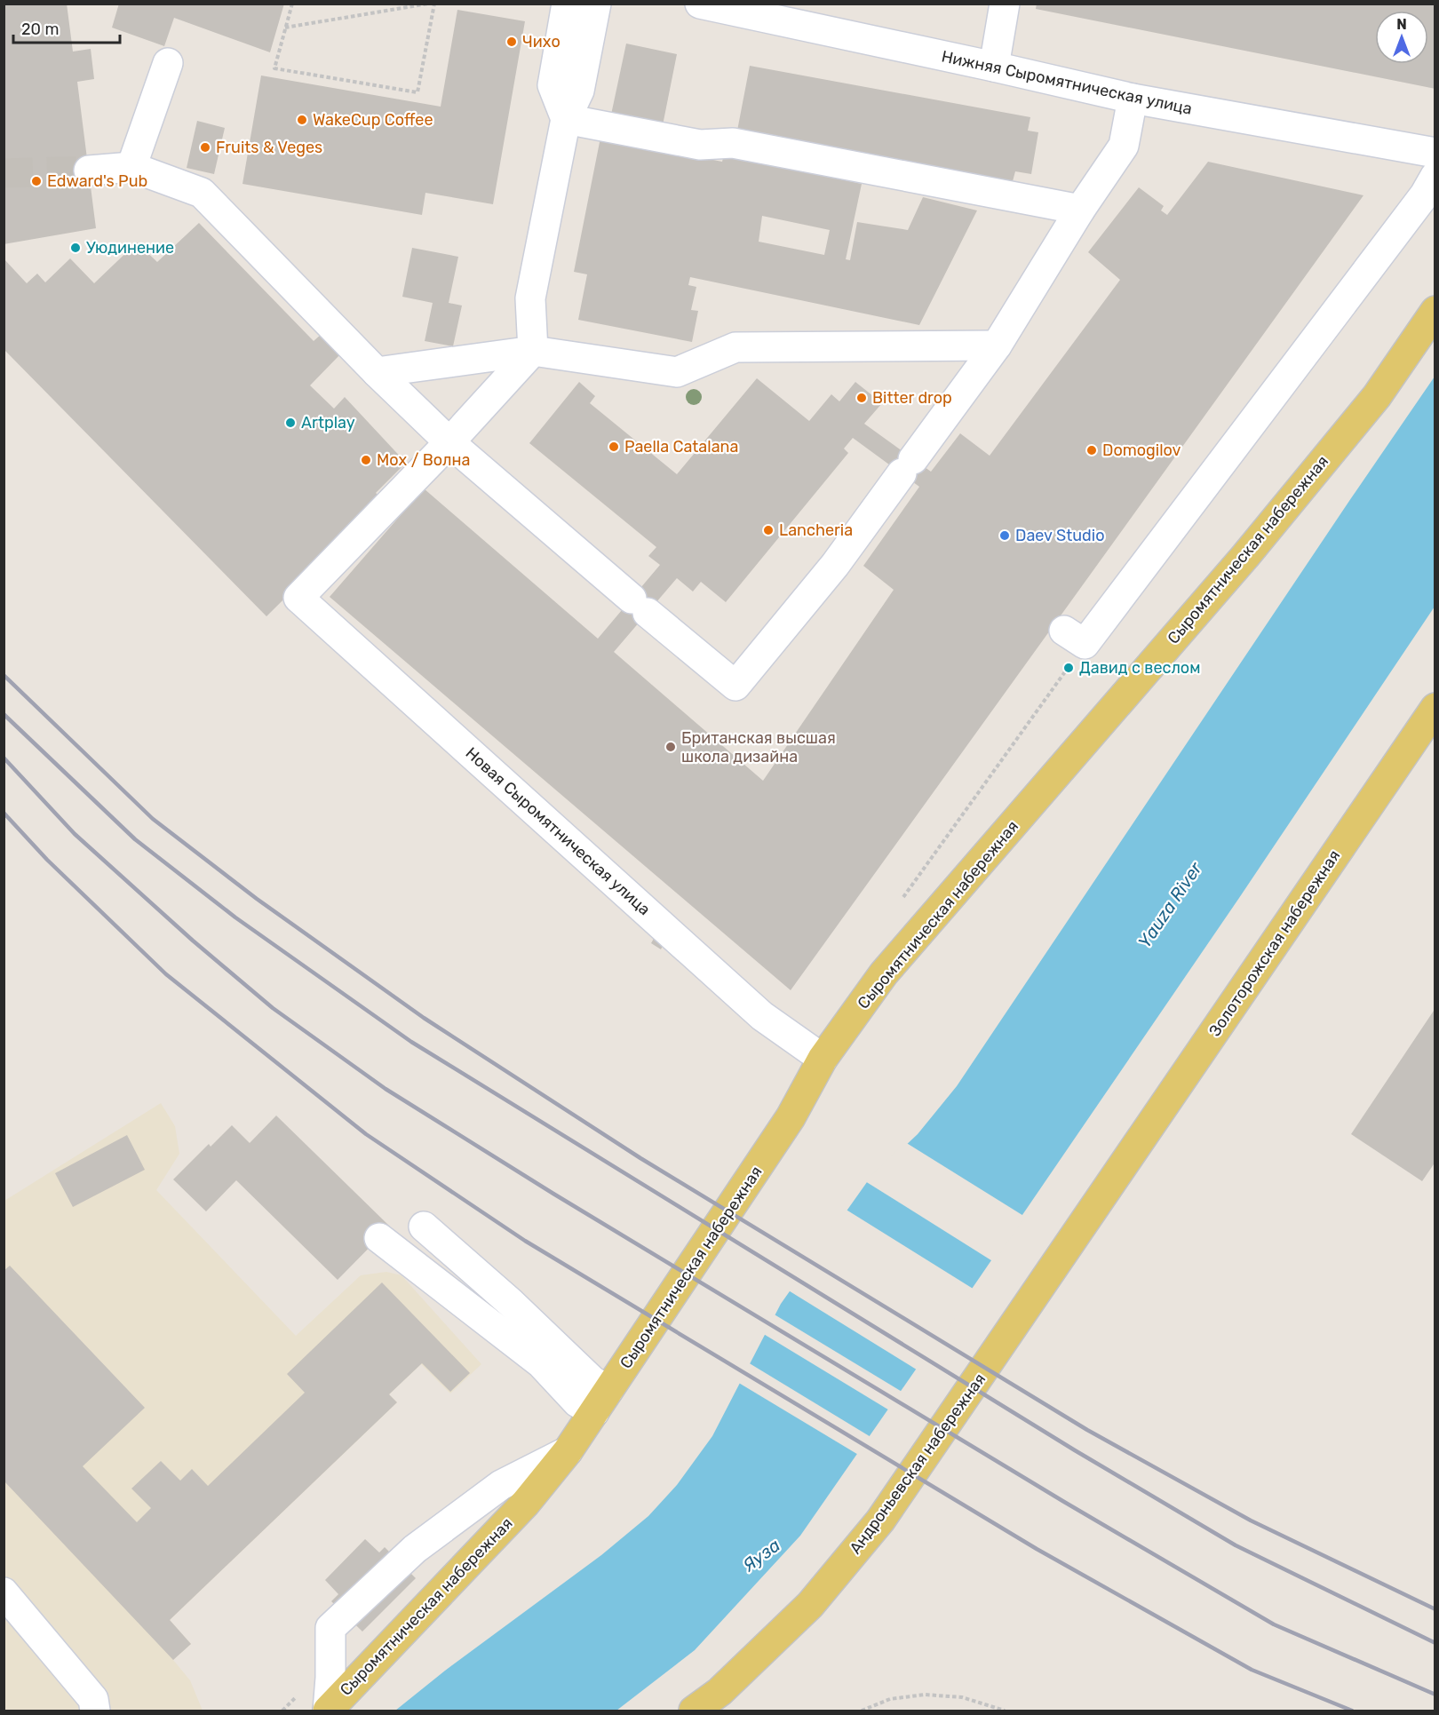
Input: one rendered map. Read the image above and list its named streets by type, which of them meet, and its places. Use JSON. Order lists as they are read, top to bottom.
{
  "streets": {
    "main road": ["Сыромятническая набережная", "Золоторожская набережная", "Андроньевская набережная"],
    "street": ["Нижняя Сыромятническая улица", "Новая Сыромятническая улица"]
  },
  "crossings": [
    ["Сыромятническая набережная", "Новая Сыромятническая улица"],
    ["Золоторожская набережная", "Андроньевская набережная"]
  ],
  "water": ["Yauza River", "Яуза"],
  "places": [
    "Чихо",
    "WakeCup Coffee",
    "Fruits & Veges",
    "Edward's Pub",
    "Уюдинение",
    "Bitter drop",
    "Artplay",
    "Paella Catalana",
    "Domogilov",
    "Мох / Волна",
    "Lancheria",
    "Daev Studio",
    "Давид с веслом",
    "Британская высшая школа дизайна"
  ],
  "scale_bar": "20 m",
  "north": "top"
}
